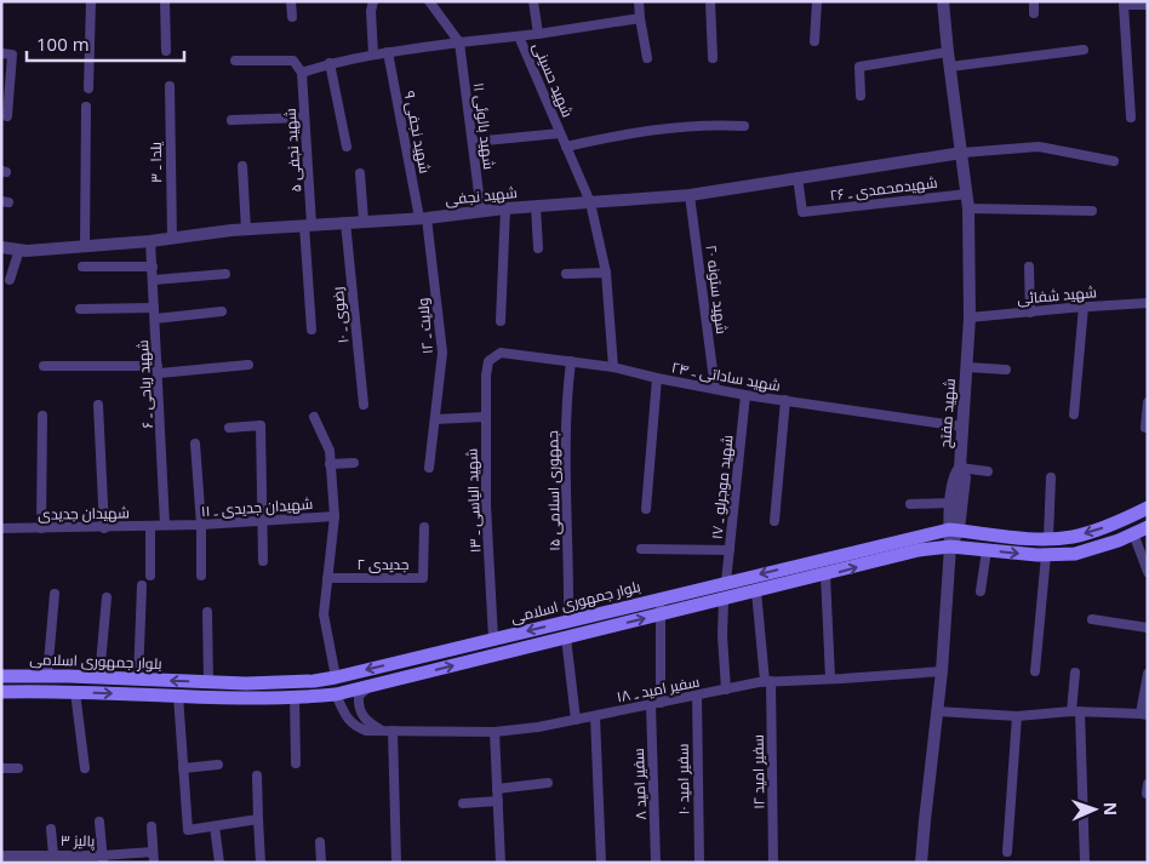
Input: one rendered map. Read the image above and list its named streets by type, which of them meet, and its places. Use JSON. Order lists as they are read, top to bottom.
{
  "streets": {
    "main road": ["بلوار جمهوری اسلامی"],
    "street": [
      "شهید حسینی",
      "شهید بالوئی ۱۱",
      "شهید نجفی ۹",
      "شهید نجفی ۵",
      "یلدا ـ ۳",
      "شهیدمحمدی ـ ۲۶",
      "شهید نجفی",
      "شهید ستونه ۲۰",
      "شهید شفائی",
      "رضوی ـ ۱۰",
      "ولایت ـ ۱۲",
      "شهید ساداتی ـ ۲۴",
      "شهید ریاحی ـ ۶",
      "شهید مفتح",
      "شهید موجرلو ـ ۱۷",
      "جمهوری اسلامی ۱۵",
      "شهید الیاسی ـ ۱۳",
      "شهیدان جدیدی ـ ۱۱",
      "شهیدان جدیدی",
      "جدیدی ۲",
      "سفیر امید ـ ۱۸",
      "سفیر امید ۱۲",
      "سفیر امید ۱۰",
      "سفیر امید ۸",
      "پالیز ۳"
    ]
  },
  "crossings": [
    ["شهید حسینی", "شهید بالوئی ۱۱"],
    ["شهید حسینی", "شهید نجفی ۹"],
    ["شهید حسینی", "شهید نجفی ۵"],
    ["شهید حسینی", "شهید نجفی"],
    ["شهید حسینی", "شهید ساداتی ـ ۲۴"],
    ["شهید بالوئی ۱۱", "شهید نجفی"],
    ["شهید نجفی ۹", "شهید نجفی"],
    ["شهید نجفی ۹", "ولایت ـ ۱۲"],
    ["شهید نجفی ۵", "شهید نجفی"],
    ["یلدا ـ ۳", "شهید نجفی"],
    ["شهیدمحمدی ـ ۲۶", "شهید نجفی"],
    ["شهیدمحمدی ـ ۲۶", "شهید مفتح"],
    ["شهید نجفی", "شهید ستونه ۲۰"],
    ["شهید نجفی", "رضوی ـ ۱۰"],
    ["شهید نجفی", "ولایت ـ ۱۲"],
    ["شهید نجفی", "شهید ریاحی ـ ۶"],
    ["شهید نجفی", "شهید مفتح"],
    ["شهید ستونه ۲۰", "شهید ساداتی ـ ۲۴"],
    ["شهید شفائی", "شهید مفتح"],
    ["شهید ساداتی ـ ۲۴", "شهید مفتح"],
    ["شهید ساداتی ـ ۲۴", "شهید موجرلو ـ ۱۷"],
    ["شهید ساداتی ـ ۲۴", "جمهوری اسلامی ۱۵"],
    ["شهید ساداتی ـ ۲۴", "شهید الیاسی ـ ۱۳"],
    ["شهید ریاحی ـ ۶", "شهیدان جدیدی ـ ۱۱"],
    ["شهید ریاحی ـ ۶", "شهیدان جدیدی"],
    ["شهید مفتح", "بلوار جمهوری اسلامی"],
    ["شهید مفتح", "سفیر امید ـ ۱۸"],
    ["شهید موجرلو ـ ۱۷", "بلوار جمهوری اسلامی"],
    ["جمهوری اسلامی ۱۵", "بلوار جمهوری اسلامی"],
    ["شهید الیاسی ـ ۱۳", "بلوار جمهوری اسلامی"],
    ["شهیدان جدیدی ـ ۱۱", "شهیدان جدیدی"],
    ["شهیدان جدیدی ـ ۱۱", "جدیدی ۲"],
    ["شهیدان جدیدی ـ ۱۱", "بلوار جمهوری اسلامی"],
    ["بلوار جمهوری اسلامی", "سفیر امید ـ ۱۸"],
    ["بلوار جمهوری اسلامی", "سفیر امید ۱۲"],
    ["سفیر امید ـ ۱۸", "سفیر امید ۱۲"],
    ["سفیر امید ـ ۱۸", "سفیر امید ۱۰"],
    ["سفیر امید ـ ۱۸", "سفیر امید ۸"]
  ],
  "scale_bar": "100 m",
  "north": "right"
}
